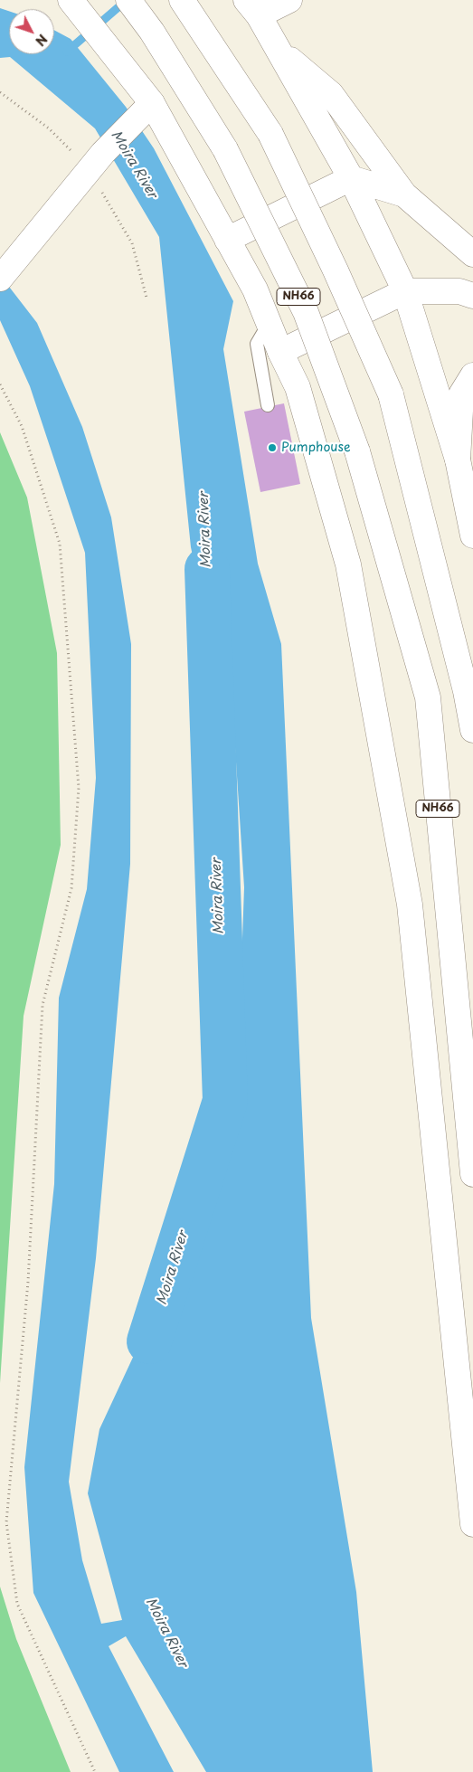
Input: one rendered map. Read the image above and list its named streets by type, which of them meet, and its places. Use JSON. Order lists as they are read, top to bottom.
{
  "streets": {
    "main road": ["NH66"]
  },
  "water": ["Moira River"],
  "places": ["Pumphouse"],
  "north": "bottom right"
}
